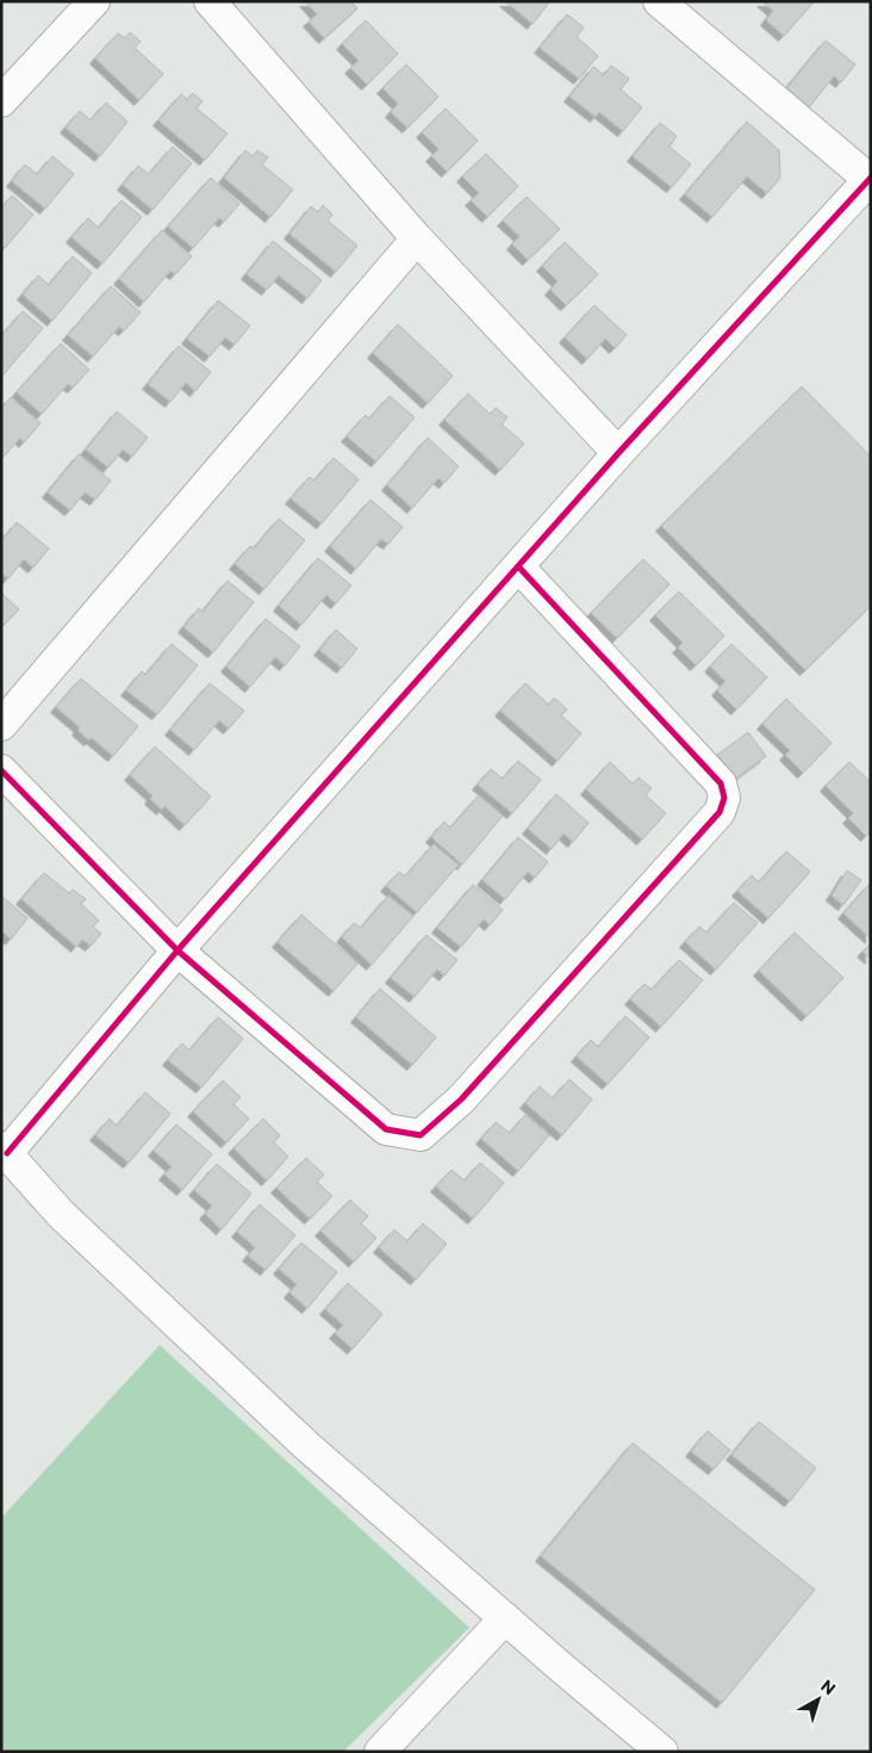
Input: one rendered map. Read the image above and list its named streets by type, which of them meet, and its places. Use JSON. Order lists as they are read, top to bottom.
{
  "north": "top right"
}
